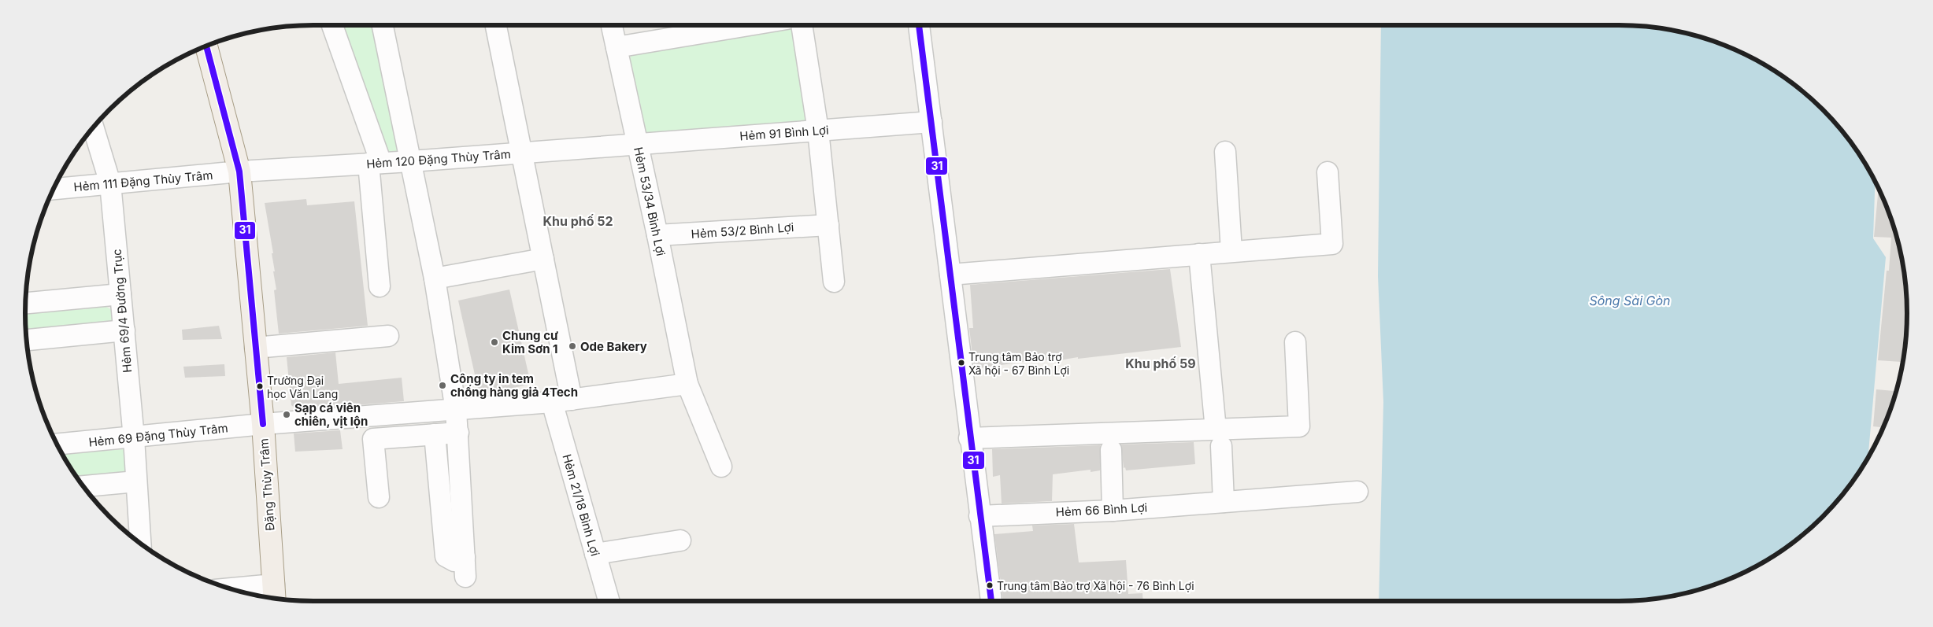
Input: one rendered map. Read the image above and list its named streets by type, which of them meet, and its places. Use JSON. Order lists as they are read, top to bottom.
{
  "streets": {
    "main road": ["Đặng Thùy Trâm"],
    "street": [
      "Hẻm 91 Bình Lợi",
      "Hẻm 120 Đặng Thùy Trâm",
      "Hẻm 111 Đặng Thùy Trâm",
      "Hẻm 53/34 Bình Lợi",
      "Hẻm 53/2 Bình Lợi",
      "Hẻm 69/4 Đường Trục",
      "Hẻm 69 Đặng Thùy Trâm",
      "Hẻm 21/18 Bình Lợi",
      "Hẻm 66 Bình Lợi"
    ]
  },
  "crossings": [
    ["Hẻm 91 Bình Lợi", "Hẻm 120 Đặng Thùy Trâm"],
    ["Hẻm 91 Bình Lợi", "Hẻm 53/34 Bình Lợi"],
    ["Hẻm 120 Đặng Thùy Trâm", "Hẻm 111 Đặng Thùy Trâm"],
    ["Hẻm 120 Đặng Thùy Trâm", "Hẻm 53/34 Bình Lợi"],
    ["Hẻm 120 Đặng Thùy Trâm", "Đặng Thùy Trâm"],
    ["Hẻm 111 Đặng Thùy Trâm", "Hẻm 69/4 Đường Trục"],
    ["Hẻm 111 Đặng Thùy Trâm", "Đặng Thùy Trâm"],
    ["Hẻm 53/34 Bình Lợi", "Hẻm 53/2 Bình Lợi"],
    ["Hẻm 53/34 Bình Lợi", "Hẻm 69 Đặng Thùy Trâm"],
    ["Hẻm 69/4 Đường Trục", "Hẻm 69 Đặng Thùy Trâm"],
    ["Hẻm 69 Đặng Thùy Trâm", "Đặng Thùy Trâm"],
    ["Hẻm 69 Đặng Thùy Trâm", "Hẻm 21/18 Bình Lợi"]
  ],
  "districts": ["Khu phố 52", "Khu phố 59"],
  "water": ["Sông Sài Gòn"],
  "places": [
    "Chung cư Kim Sơn 1",
    "Ode Bakery",
    "Trung tâm Bảo trợ Xã hội - 67 Bình Lợi",
    "Công ty in tem chống hàng giả 4Tech",
    "Trường Đại học Văn Lang",
    "Sạp cá viên chiên, vịt lộn",
    "Trung tâm Bảo trợ Xã hội - 76 Bình Lợi"
  ],
  "lines": ["transit line 31"]
}
